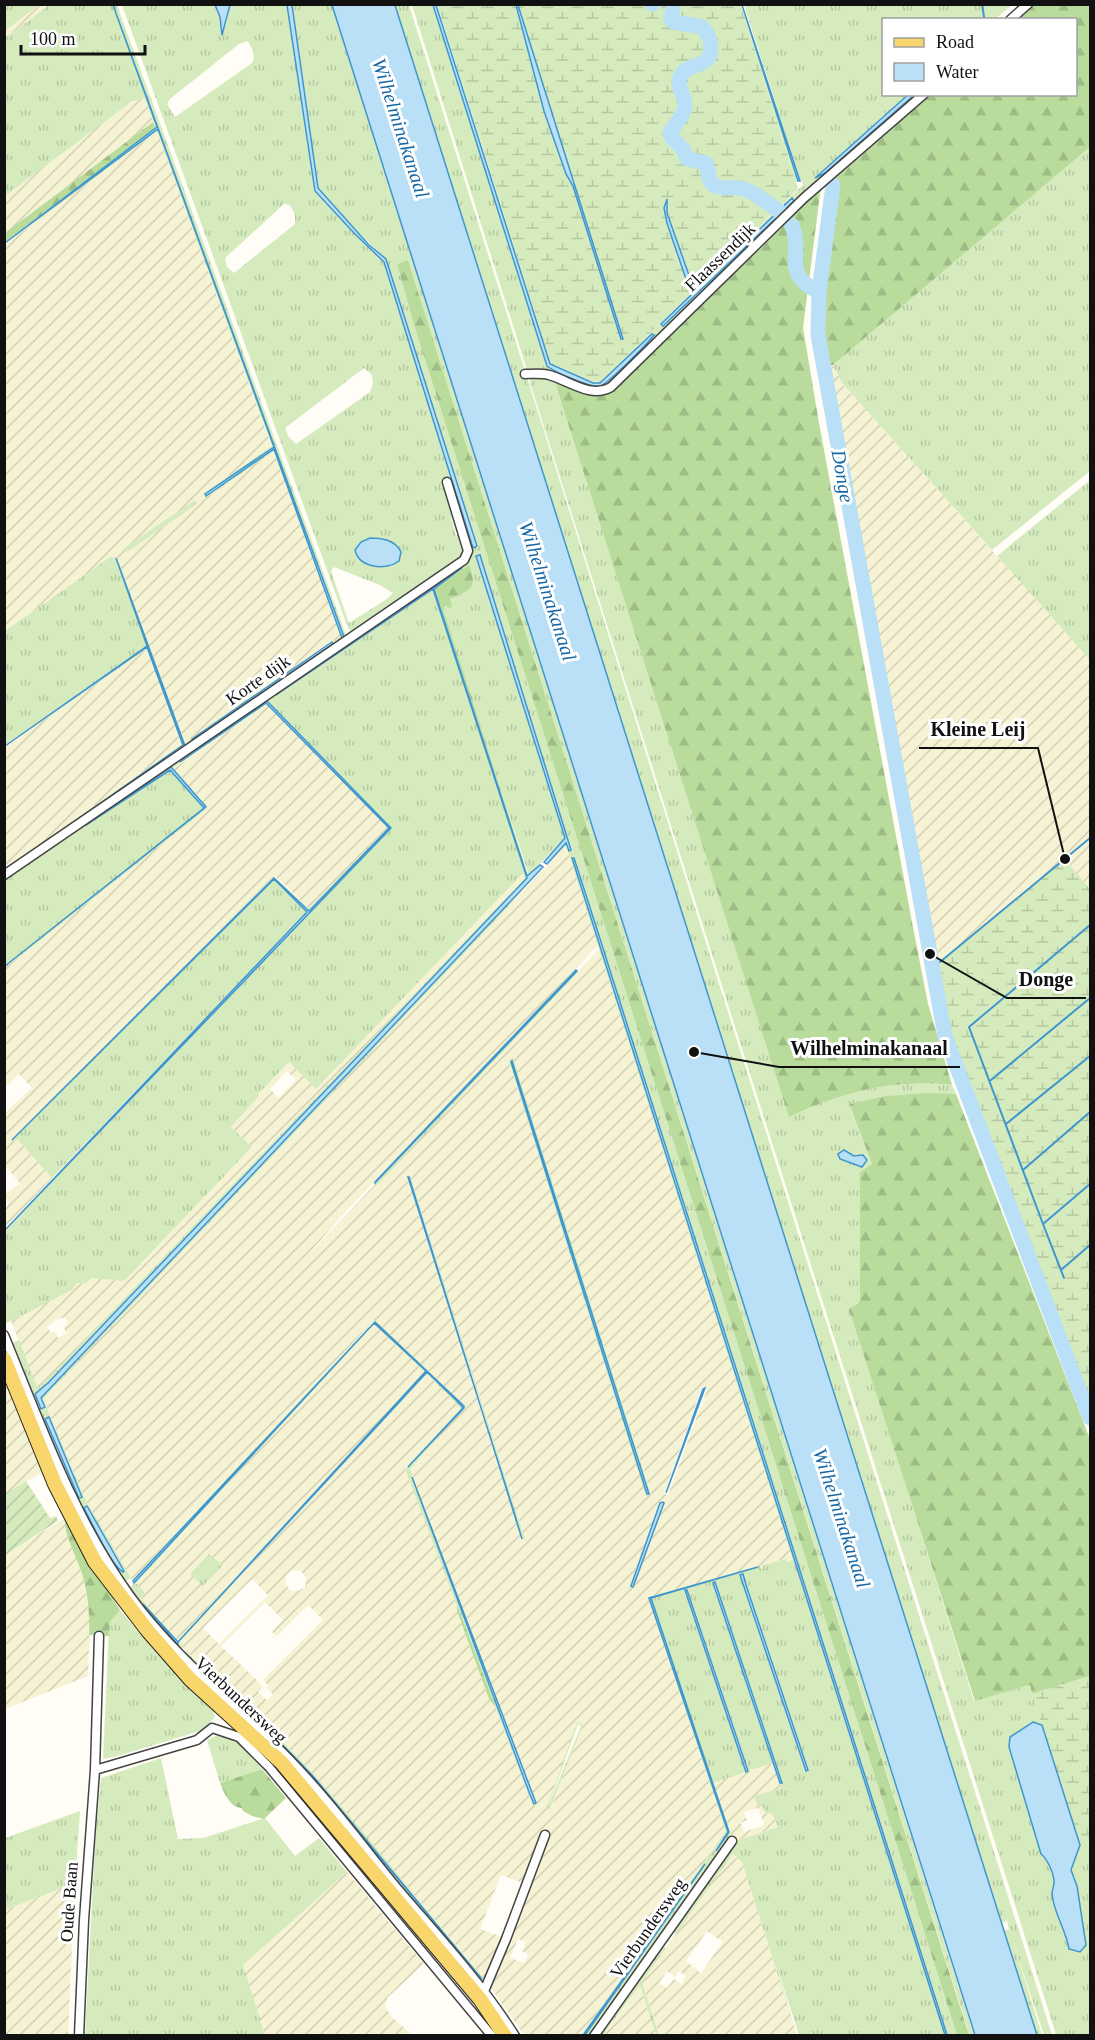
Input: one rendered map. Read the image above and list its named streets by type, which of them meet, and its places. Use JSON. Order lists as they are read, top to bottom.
{
  "streets": {
    "main road": ["Vierbundersweg"],
    "street": ["Flaassendijk", "Korte dijk", "Oude Baan"]
  },
  "crossings": [
    ["Vierbundersweg", "Oude Baan"]
  ],
  "water": ["Wilhelminakanaal", "Donge"],
  "places": ["Kleine Leij", "Donge", "Wilhelminakanaal"],
  "legend": ["Road", "Water"],
  "scale_bar": "100 m"
}
